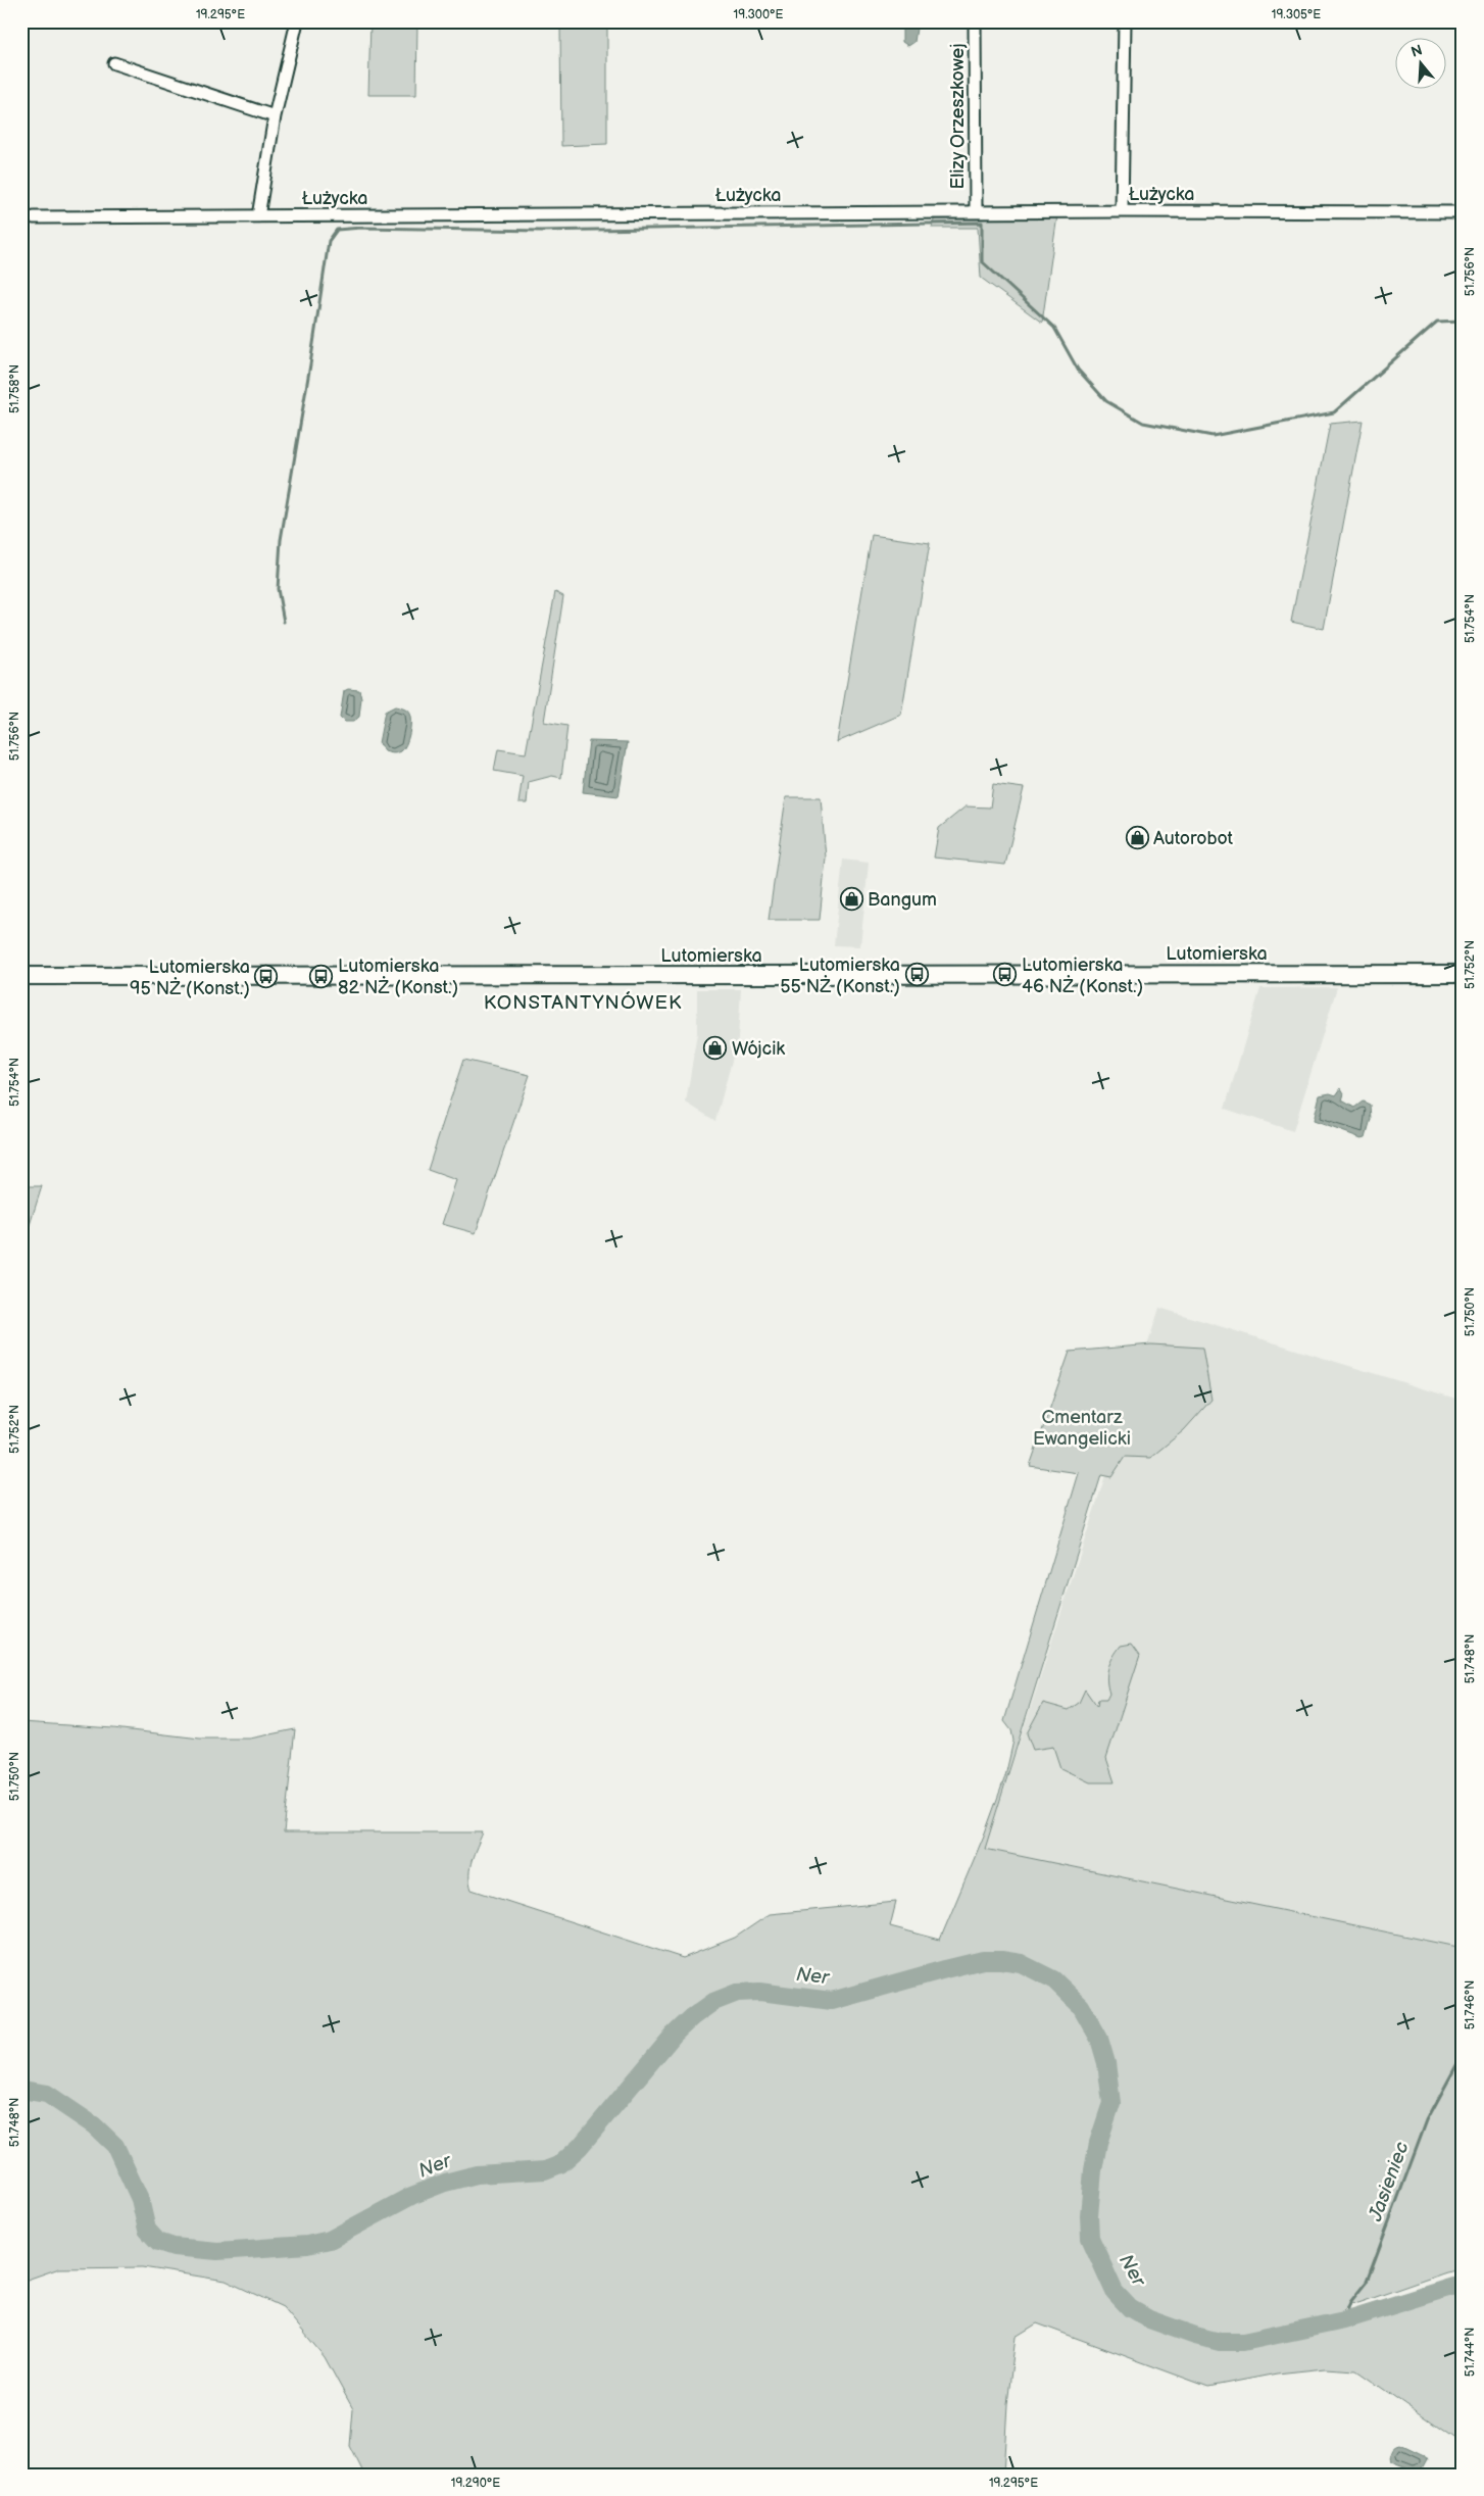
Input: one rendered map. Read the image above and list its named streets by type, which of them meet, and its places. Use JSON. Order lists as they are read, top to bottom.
{
  "streets": {
    "main road": ["Lutomierska"],
    "street": ["Elizy Orzeszkowej", "Łużycka"]
  },
  "crossings": [
    ["Elizy Orzeszkowej", "Łużycka"]
  ],
  "districts": ["KONSTANTYNÓWEK"],
  "water": ["Ner", "Jasieniec"],
  "parks": ["Cmentarz Ewangelicki"],
  "places": {
    "shop": ["Autorobot", "Bangum", "Wójcik"],
    "bus stop": [
      "Lutomierska 55 NŻ (Konst.)",
      "Lutomierska 46 NŻ (Konst.)",
      "Lutomierska 82 NŻ (Konst.)",
      "Lutomierska 95 NŻ (Konst.)"
    ]
  },
  "north": "top",
  "coordinates": [
    "19.295°E",
    "19.300°E",
    "19.305°E",
    "51.756°N",
    "51.758°N",
    "51.754°N",
    "51.752°N",
    "51.750°N",
    "51.748°N",
    "51.746°N",
    "51.744°N",
    "19.290°E"
  ]
}
